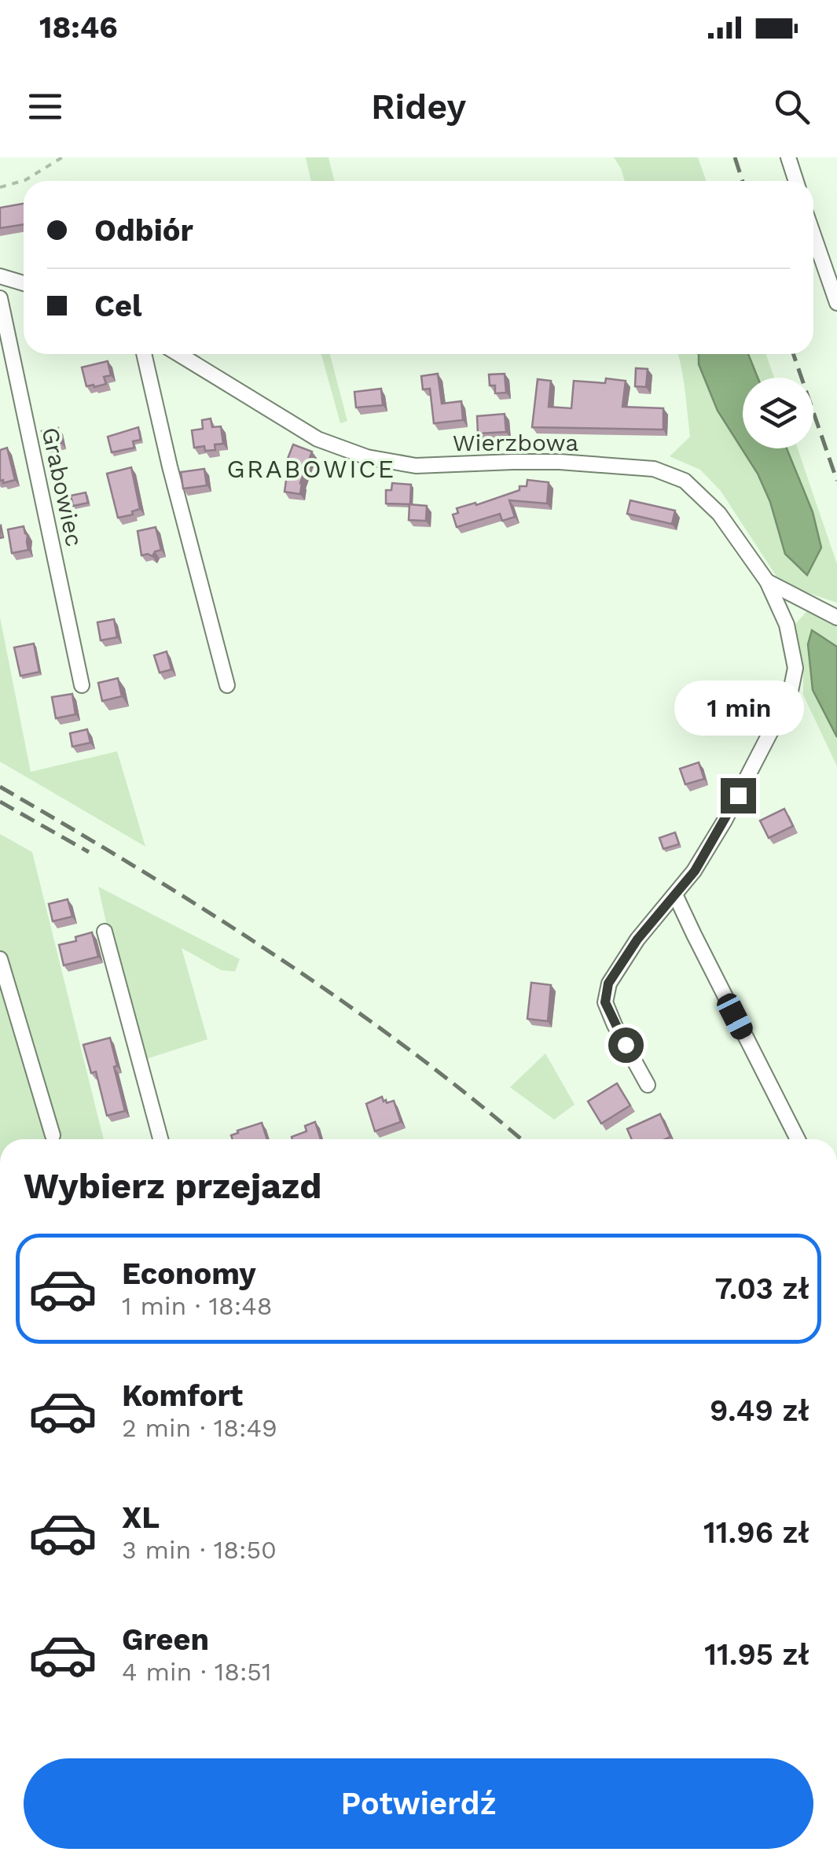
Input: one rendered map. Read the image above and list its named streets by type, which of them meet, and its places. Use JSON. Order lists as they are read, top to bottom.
{
  "streets": {
    "street": ["Wierzbowa", "Grabowiec"]
  },
  "districts": ["GRABOWICE"],
  "page": {
    "status": "18:46",
    "header": "Ridey",
    "banner": ["Odbiór", "Cel"],
    "bubble": "1 min",
    "heading": "Wybierz przejazd",
    "list": [
      {
        "name": "Economy",
        "note": "1 min · 18:48",
        "value": "7.03 zł"
      },
      {
        "name": "Komfort",
        "note": "2 min · 18:49",
        "value": "9.49 zł"
      },
      {
        "name": "XL",
        "note": "3 min · 18:50",
        "value": "11.96 zł"
      },
      {
        "name": "Green",
        "note": "4 min · 18:51",
        "value": "11.95 zł"
      }
    ],
    "buttons": "Potwierdź"
  }
}
